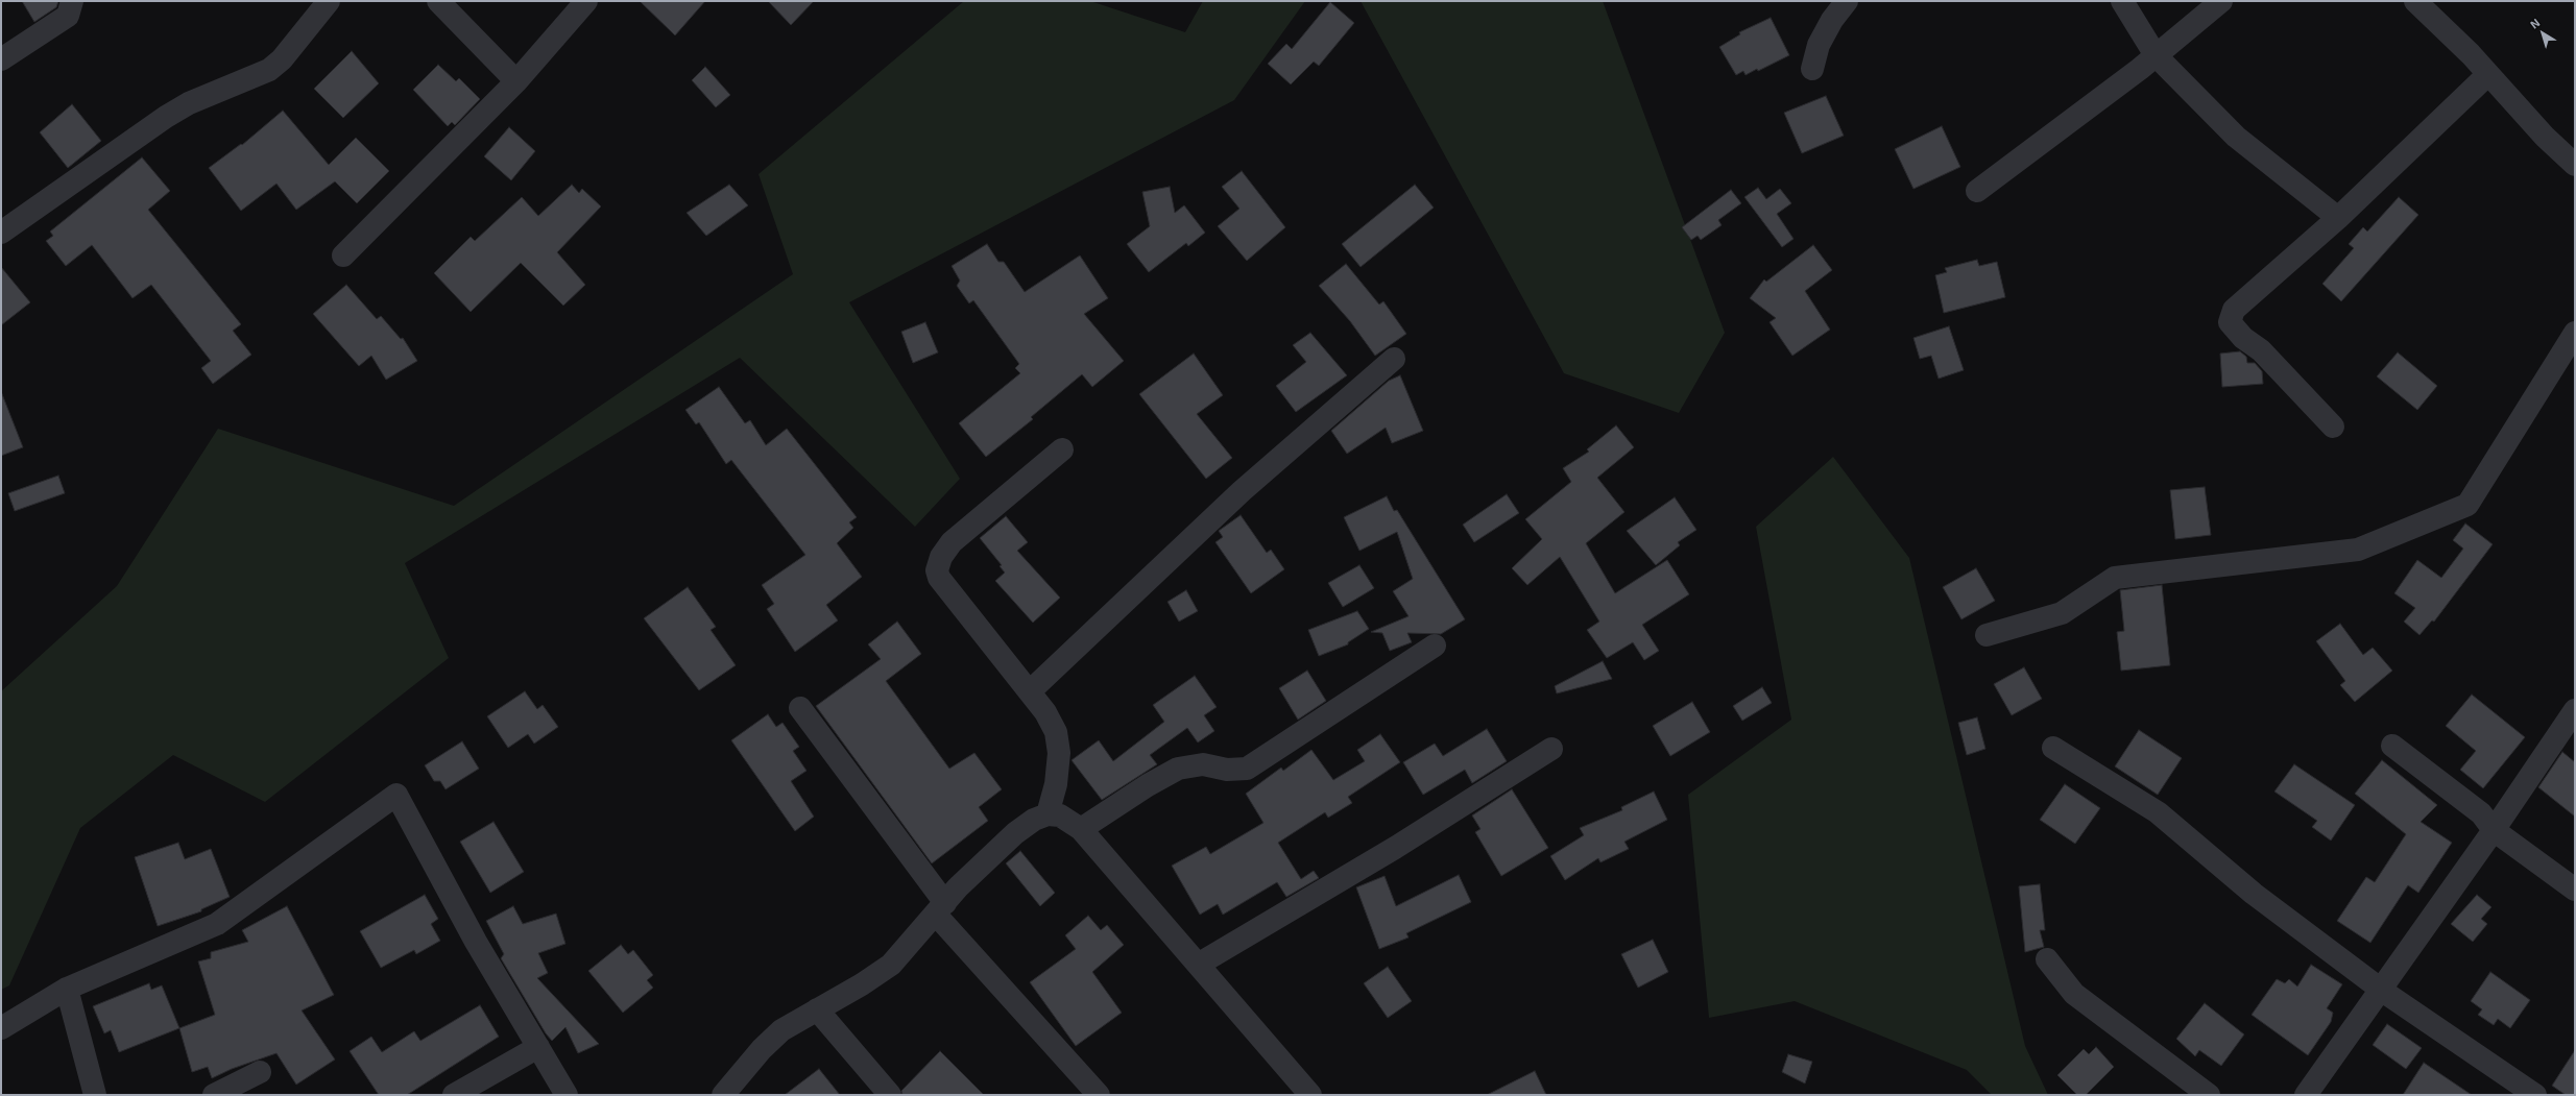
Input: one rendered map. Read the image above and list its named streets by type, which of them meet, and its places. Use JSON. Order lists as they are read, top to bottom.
{
  "north": "top left"
}
